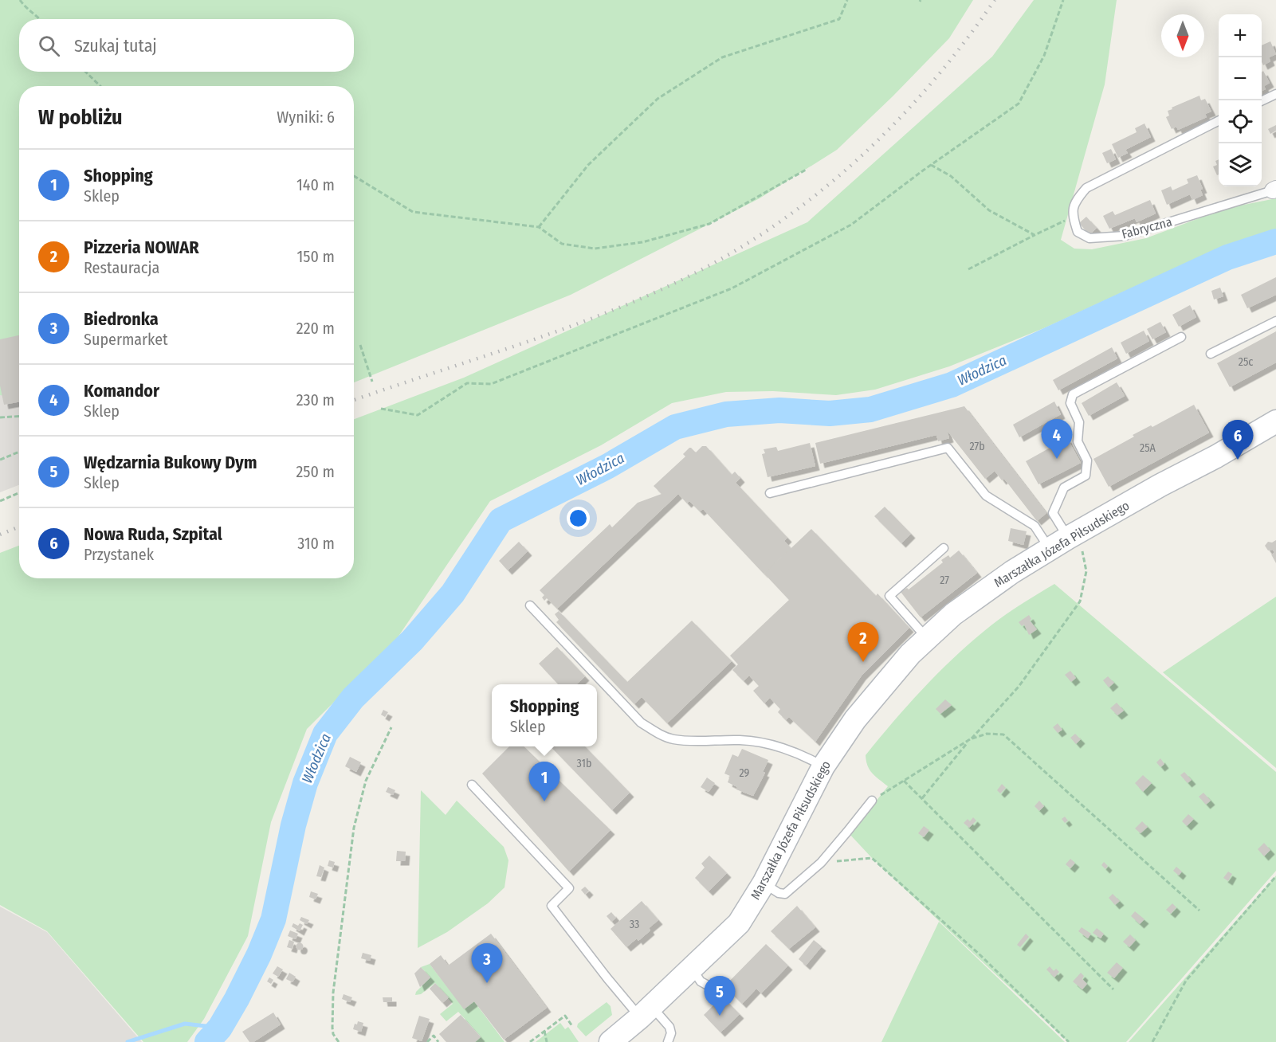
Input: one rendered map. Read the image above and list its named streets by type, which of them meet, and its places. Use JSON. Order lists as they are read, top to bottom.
{
  "streets": {
    "street": ["Marszałka Józefa Piłsudskiego"],
    "lane": ["Fabryczna"]
  },
  "water": ["Włodzica"],
  "house_numbers": [
    "25c",
    "27b",
    "25A",
    "27",
    "31b",
    "29",
    "33"
  ],
  "north": "bottom",
  "page": {
    "map_buttons": ["+", "−"],
    "search": "Szukaj tutaj",
    "heading": ["W pobliżu", "Wyniki: 6"],
    "list": [
      {
        "mark": "1",
        "name": "Shopping",
        "note": "Sklep",
        "value": "140 m"
      },
      {
        "mark": "2",
        "name": "Pizzeria NOWAR",
        "note": "Restauracja",
        "value": "150 m"
      },
      {
        "mark": "3",
        "name": "Biedronka",
        "note": "Supermarket",
        "value": "220 m"
      },
      {
        "mark": "4",
        "name": "Komandor",
        "note": "Sklep",
        "value": "230 m"
      },
      {
        "mark": "5",
        "name": "Wędzarnia Bukowy Dym",
        "note": "Sklep",
        "value": "250 m"
      },
      {
        "mark": "6",
        "name": "Nowa Ruda, Szpital",
        "note": "Przystanek",
        "value": "310 m"
      }
    ],
    "pins": [
      "4",
      "6",
      "2",
      "1",
      "3",
      "5"
    ],
    "popup": ["Shopping", "Sklep"]
  }
}
